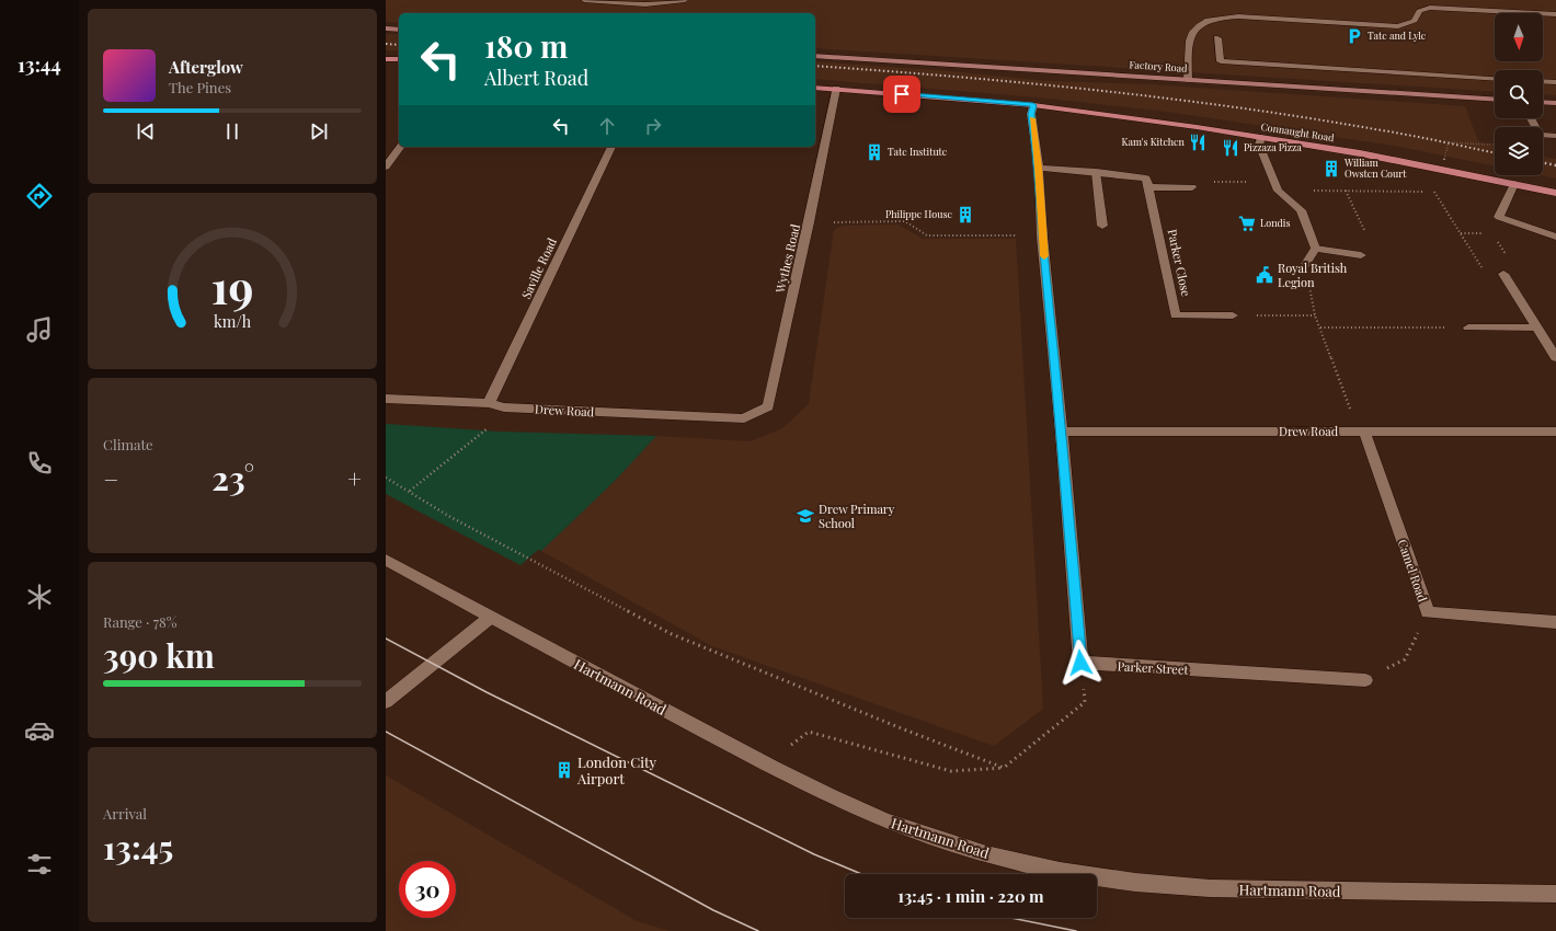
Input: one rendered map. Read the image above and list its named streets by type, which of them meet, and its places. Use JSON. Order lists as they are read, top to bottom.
{
  "streets": {
    "main road": ["Connaught Road"],
    "street": [
      "Factory Road",
      "Wythes Road",
      "Parker Close",
      "Saville Road",
      "Drew Road",
      "Camel Road",
      "Parker Street",
      "Hartmann Road"
    ]
  },
  "crossings": [
    ["Connaught Road", "Wythes Road"],
    ["Wythes Road", "Drew Road"],
    ["Saville Road", "Drew Road"],
    ["Drew Road", "Camel Road"]
  ],
  "places": {
    "parking": ["Tate and Lyle"],
    "restaurant": ["Kam's Kitchen", "Pizzaza Pizza"],
    "building": [
      "Tate Institute",
      "William Owsten Court",
      "Philippe House",
      "London City Airport"
    ],
    "supermarket": ["Londis"],
    "public building": ["Royal British Legion"],
    "school or university": ["Drew Primary School"]
  },
  "north": "bottom",
  "page": {
    "tabs": "13:44",
    "turn": ["180 m", "Albert Road"],
    "song": ["Afterglow", "The Pines"],
    "tile": [
      "Climate",
      ["Range · 78%", "390 km"],
      ["Arrival", "13:45"]
    ],
    "heat": ["−", "23°", "+"],
    "limit": "30",
    "trip": "13:45 · 1 min · 220 m",
    "gauge": ["19", "km/h"]
  }
}
